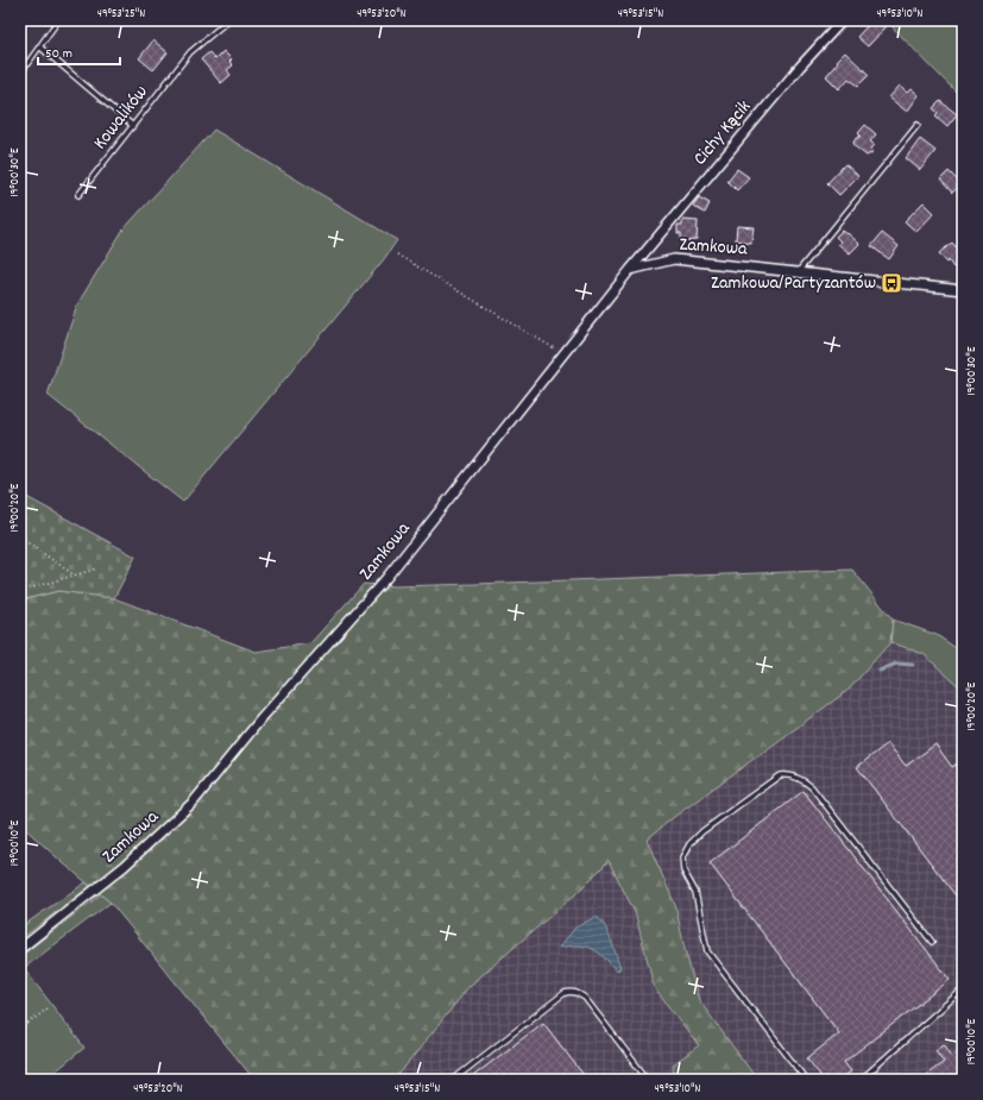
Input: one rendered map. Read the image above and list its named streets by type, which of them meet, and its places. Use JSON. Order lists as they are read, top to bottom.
{
  "streets": {
    "street": ["Cichy Kącik", "Zamkowa"],
    "lane": ["Kowalików"]
  },
  "crossings": [
    ["Cichy Kącik", "Zamkowa"]
  ],
  "places": {
    "bus stop": ["Zamkowa/Partyzantów"]
  },
  "scale_bar": "50 m",
  "coordinates": [
    "49°53'25\"N",
    "49°53'20\"N",
    "49°53'15\"N",
    "49°53'10\"N",
    "19°00'30\"E",
    "19°00'20\"E",
    "19°00'10\"E"
  ]
}
